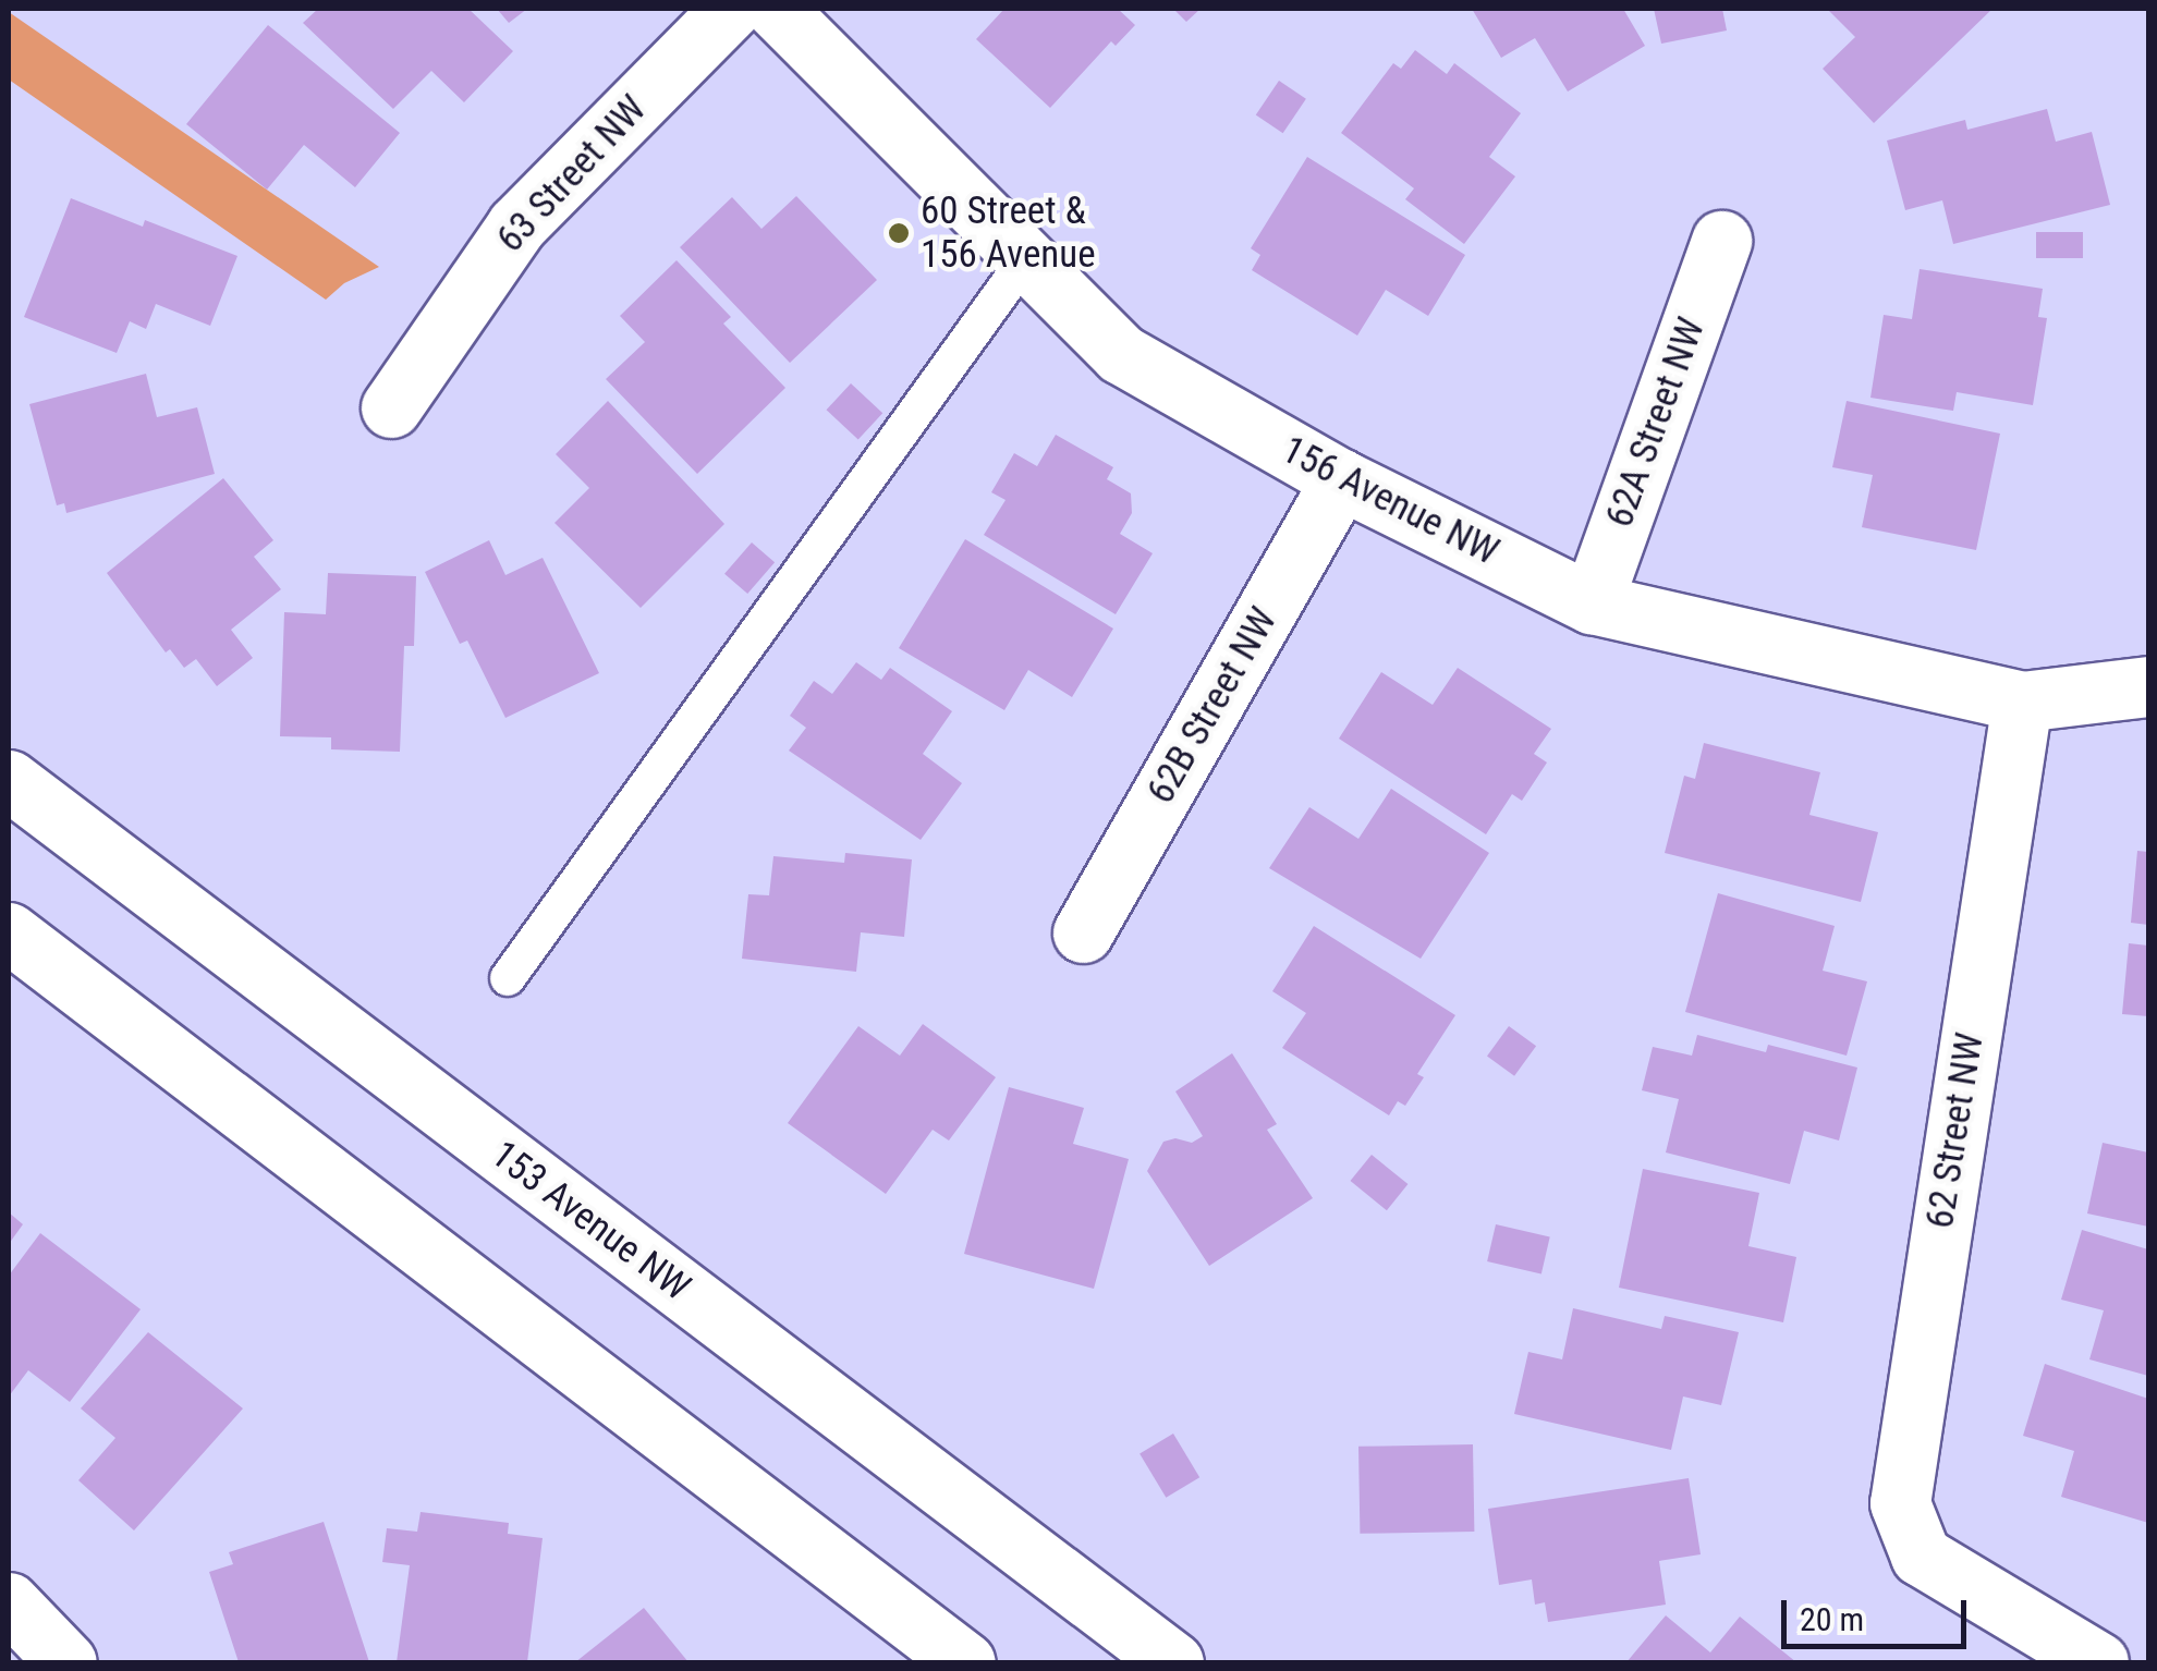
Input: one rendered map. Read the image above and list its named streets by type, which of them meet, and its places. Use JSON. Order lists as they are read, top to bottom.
{
  "streets": {
    "street": [
      "63 Street NW",
      "62A Street NW",
      "156 Avenue NW",
      "62B Street NW",
      "62 Street NW",
      "153 Avenue NW"
    ]
  },
  "crossings": [
    ["62A Street NW", "156 Avenue NW"],
    ["156 Avenue NW", "62B Street NW"],
    ["156 Avenue NW", "62 Street NW"]
  ],
  "places": ["60 Street & 156 Avenue"],
  "scale_bar": "20 m"
}
